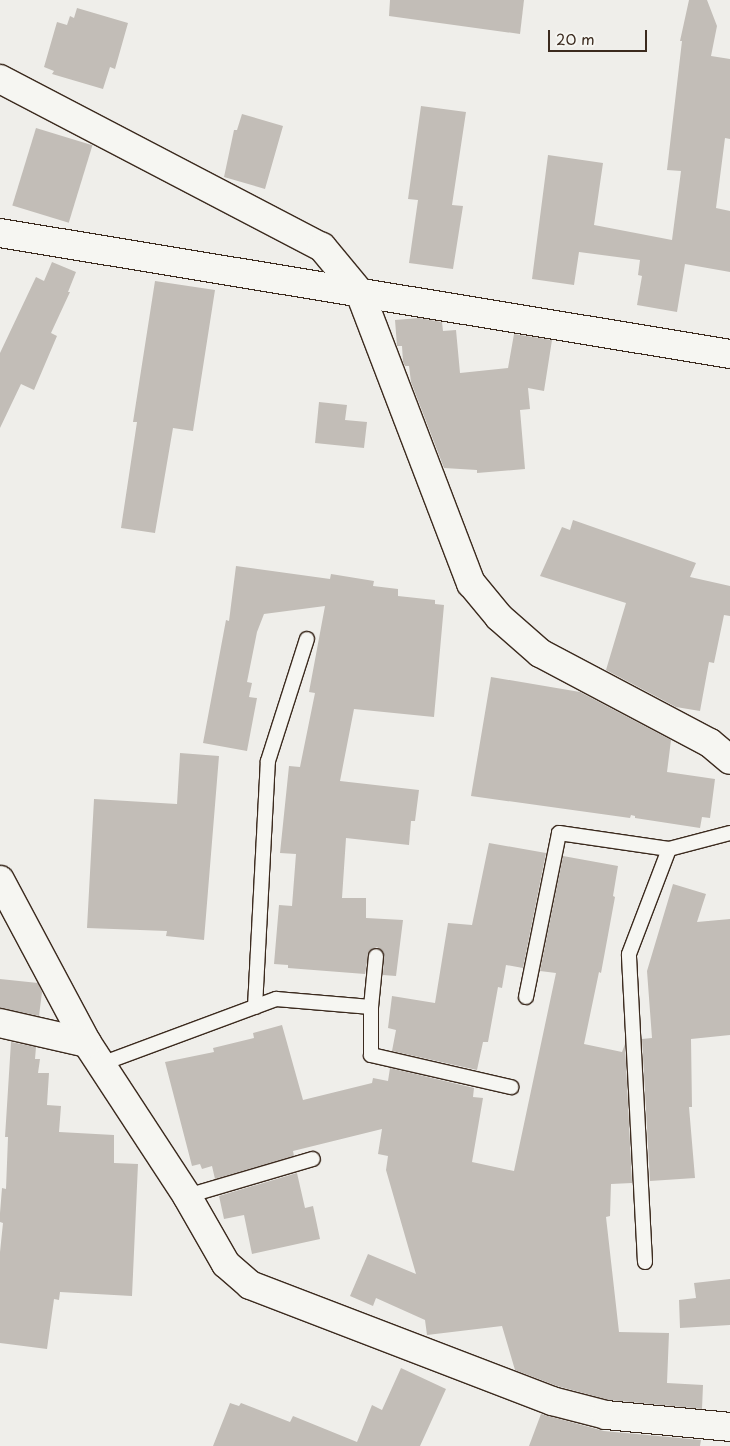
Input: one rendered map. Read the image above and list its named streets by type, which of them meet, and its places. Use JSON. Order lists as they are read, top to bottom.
{
  "scale_bar": "20 m"
}
